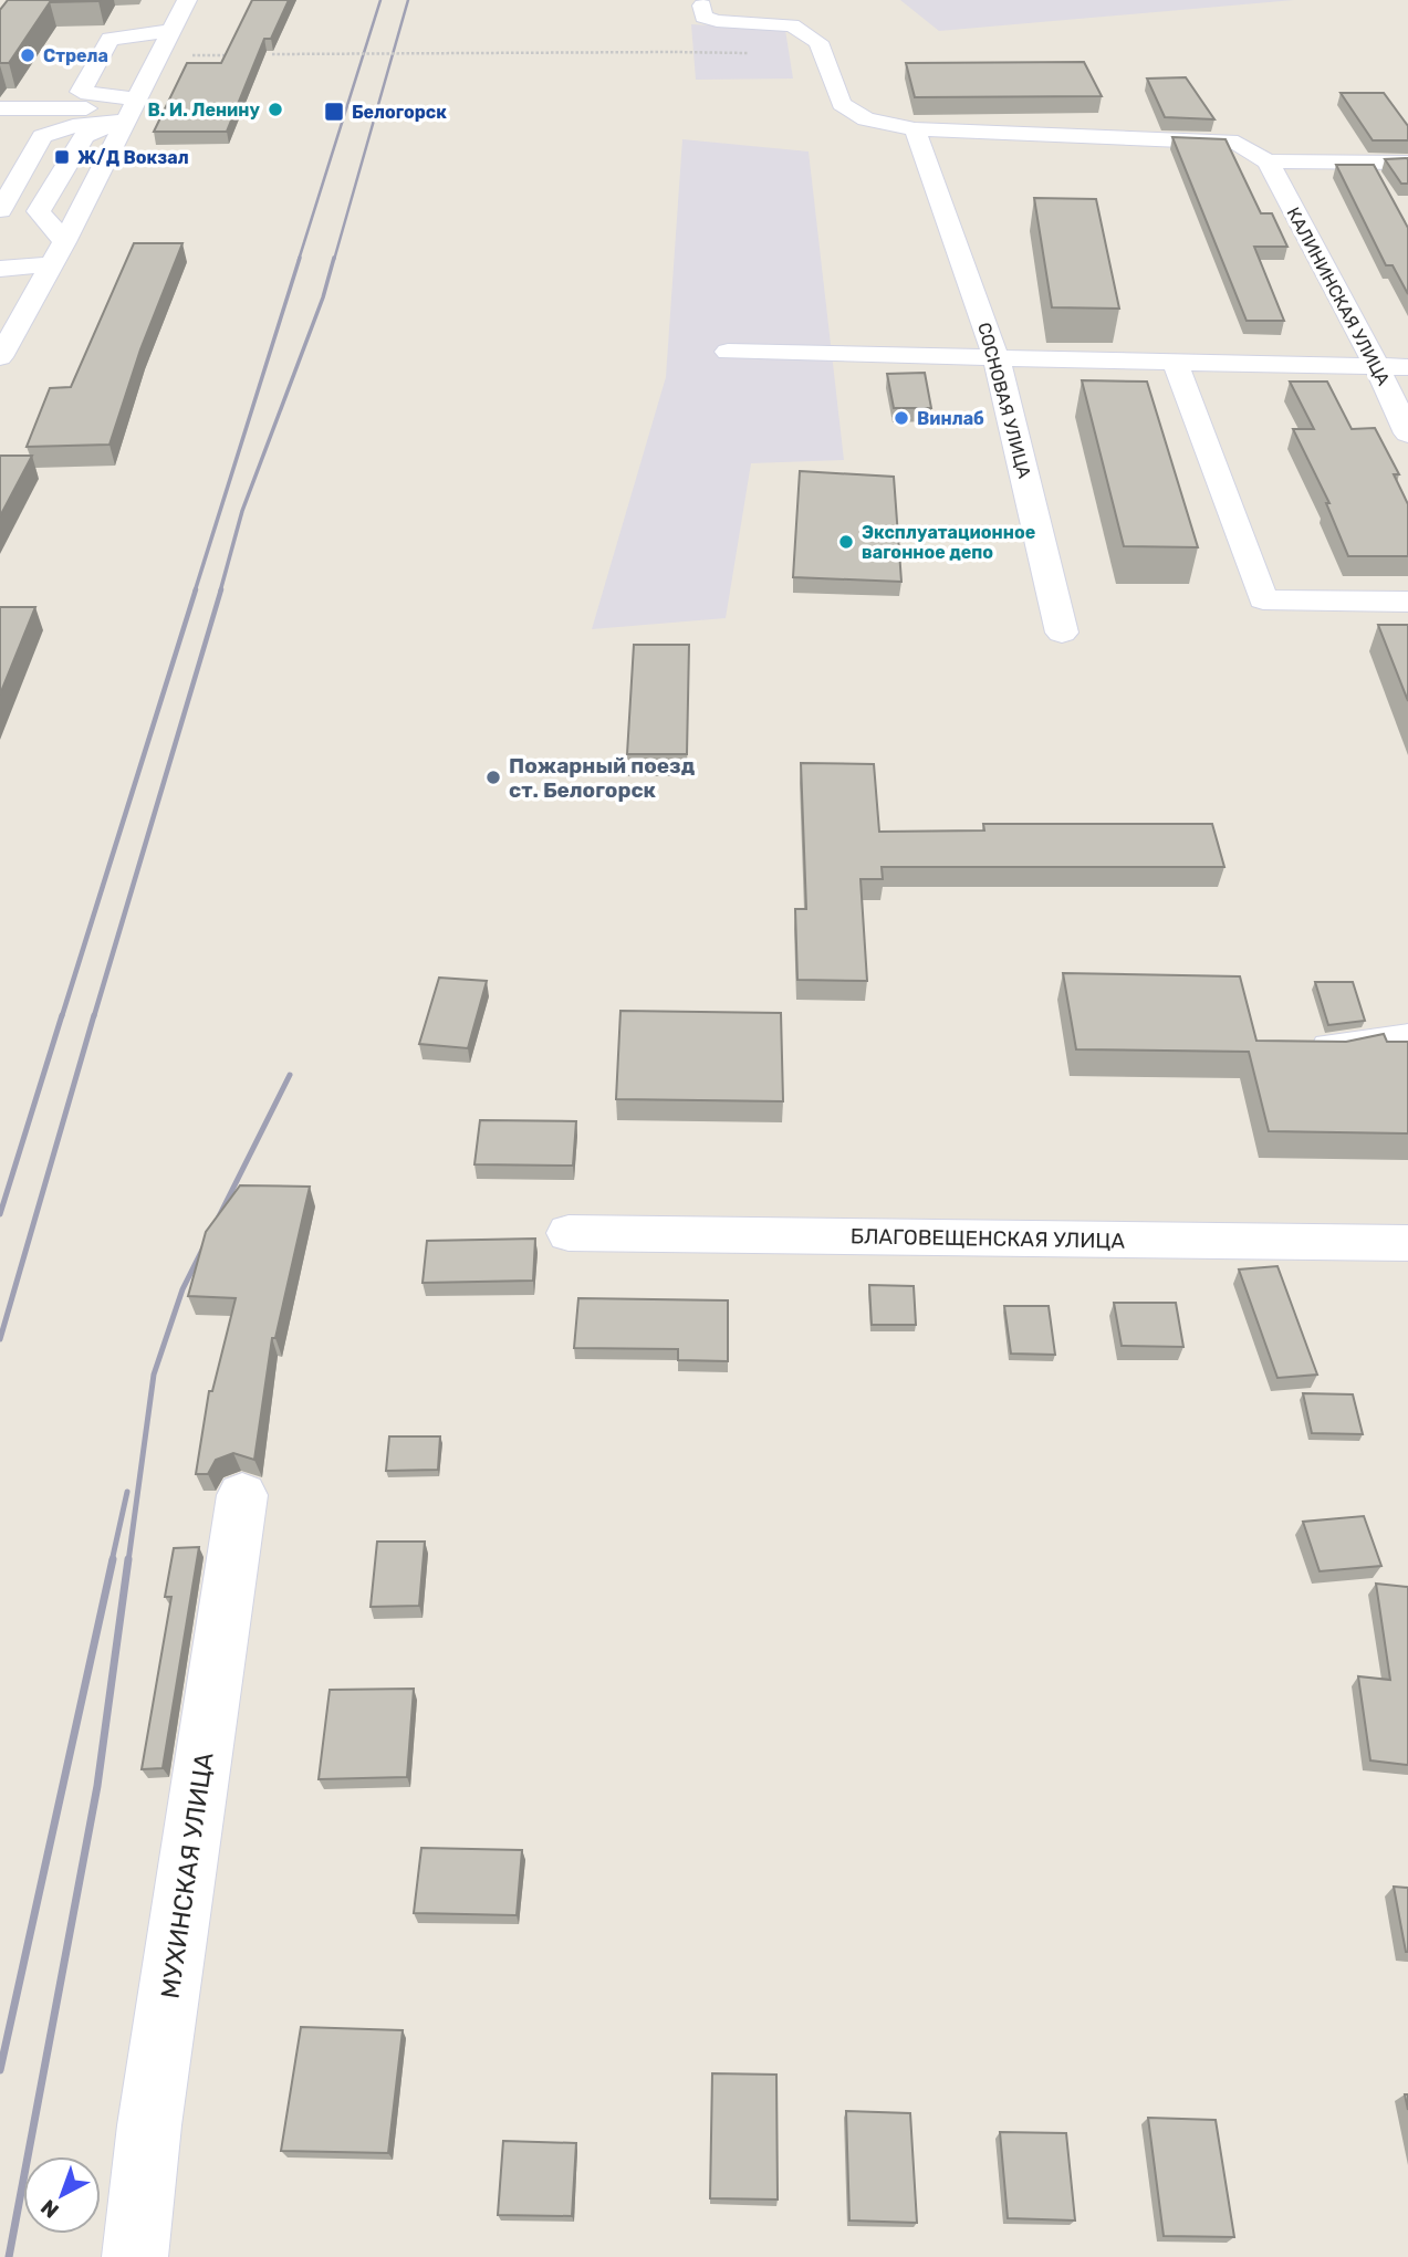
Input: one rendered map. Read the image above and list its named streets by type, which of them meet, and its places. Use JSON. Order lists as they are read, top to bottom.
{
  "streets": {
    "street": [
      "КАЛИНИНСКАЯ УЛИЦА",
      "СОСНОВАЯ УЛИЦА",
      "БЛАГОВЕЩЕНСКАЯ УЛИЦА",
      "МУХИНСКАЯ УЛИЦА"
    ]
  },
  "places": {
    "other": [
      "Стрела",
      "В. И. Ленину",
      "Винлаб",
      "Эксплуатационное вагонное депо",
      "Пожарный поезд ст. Белогорск"
    ],
    "transit": ["Белогорск", "Ж/Д Вокзал"]
  },
  "north": "bottom left"
}
